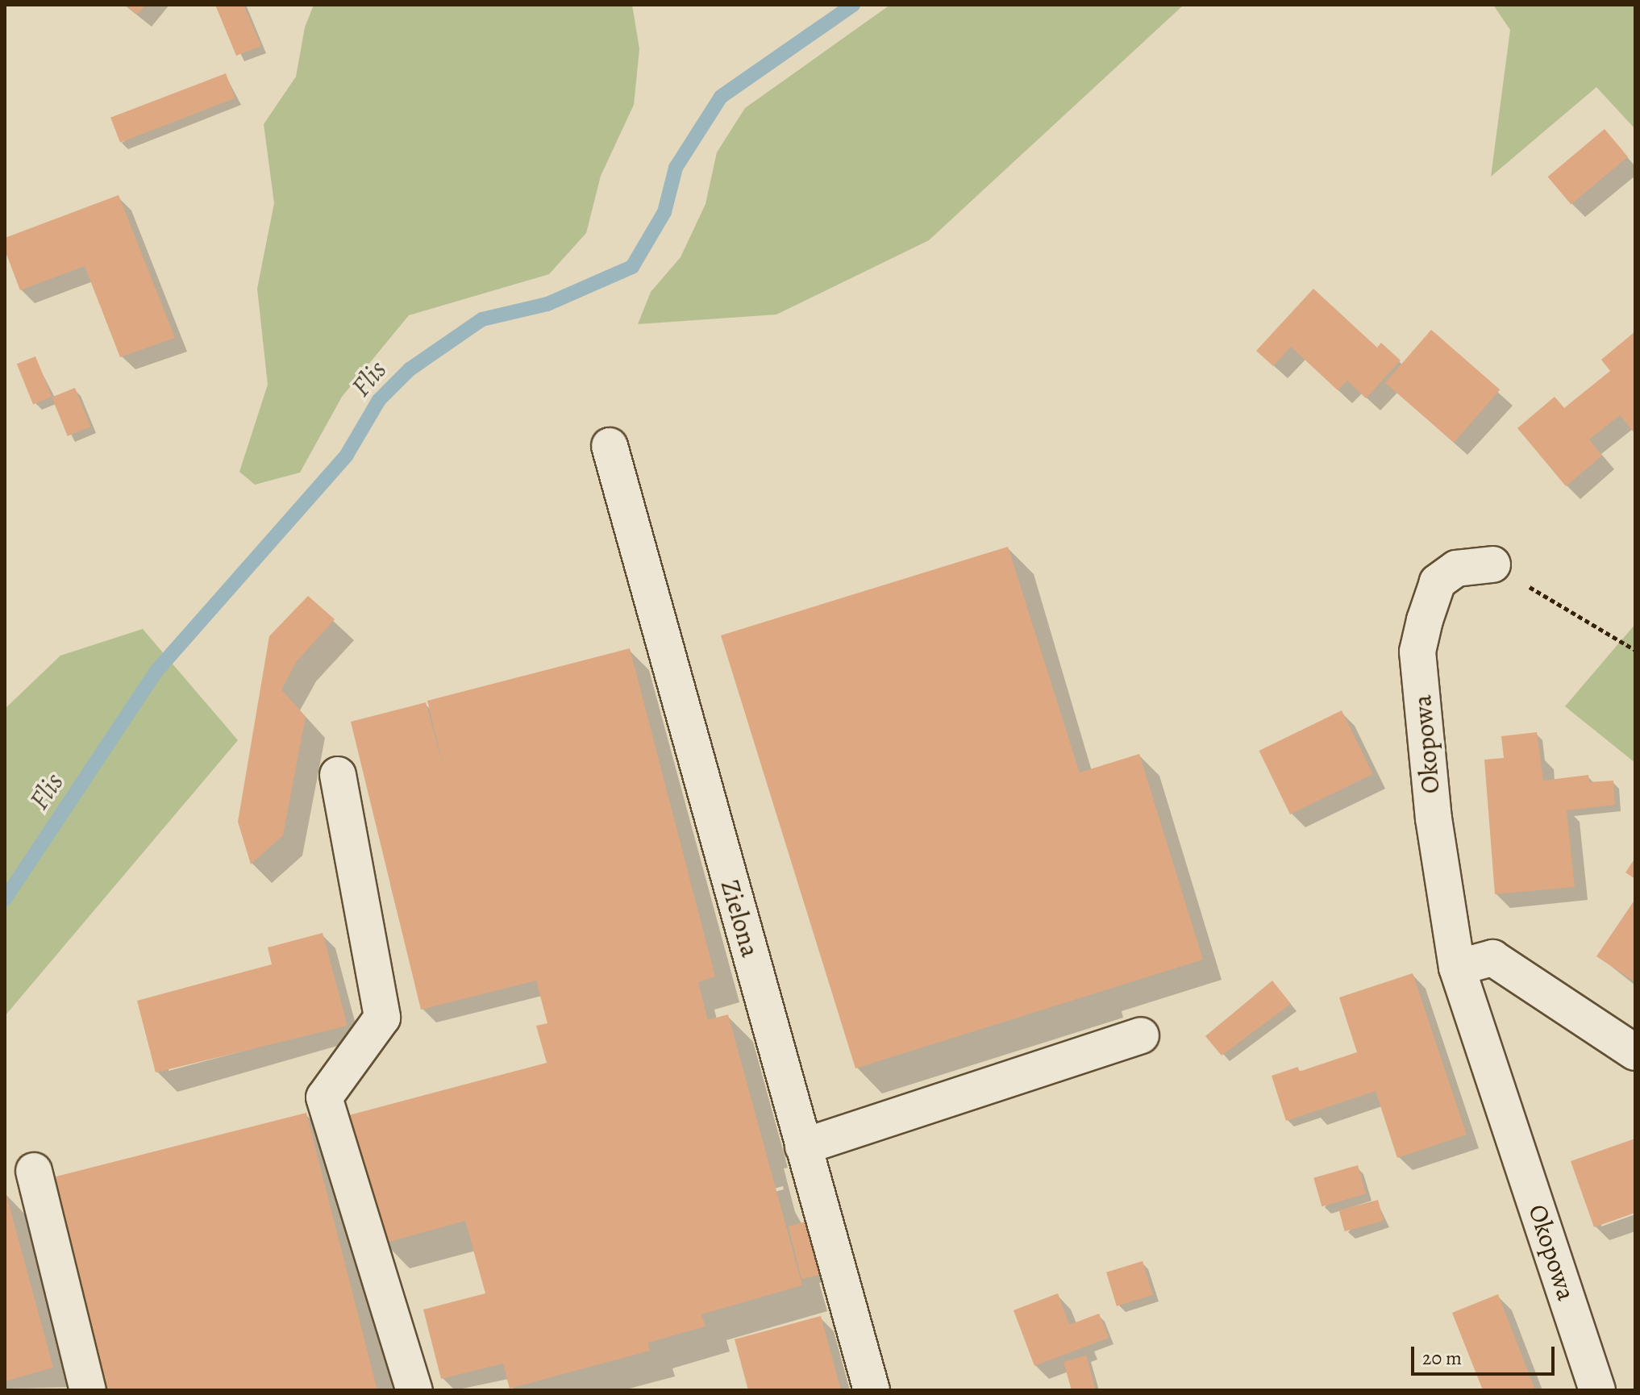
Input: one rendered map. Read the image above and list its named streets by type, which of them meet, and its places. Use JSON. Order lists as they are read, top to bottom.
{
  "streets": {
    "street": ["Okopowa", "Zielona"]
  },
  "water": ["Flis"],
  "scale_bar": "20 m"
}
